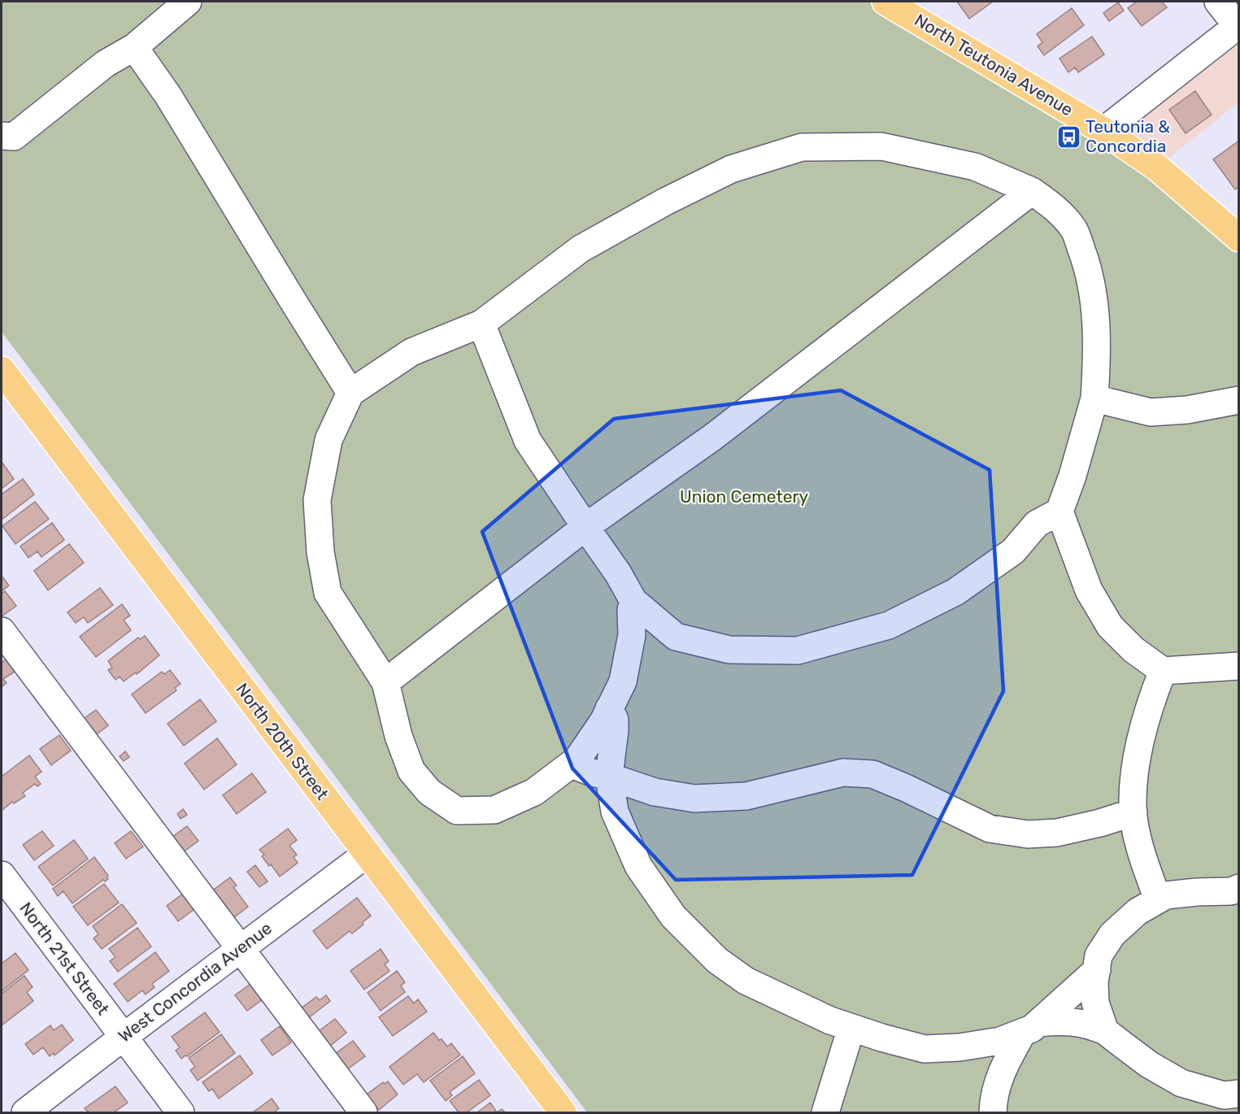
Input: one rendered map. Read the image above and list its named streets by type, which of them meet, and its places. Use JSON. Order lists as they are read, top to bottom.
{
  "streets": {
    "main road": ["North Teutonia Avenue", "North 20th Street"],
    "street": ["North 21st Street", "West Concordia Avenue"]
  },
  "crossings": [
    ["North 20th Street", "West Concordia Avenue"],
    ["North 21st Street", "West Concordia Avenue"]
  ],
  "parks": ["Union Cemetery"],
  "places": {
    "bus stop": ["Teutonia & Concordia"]
  }
}
